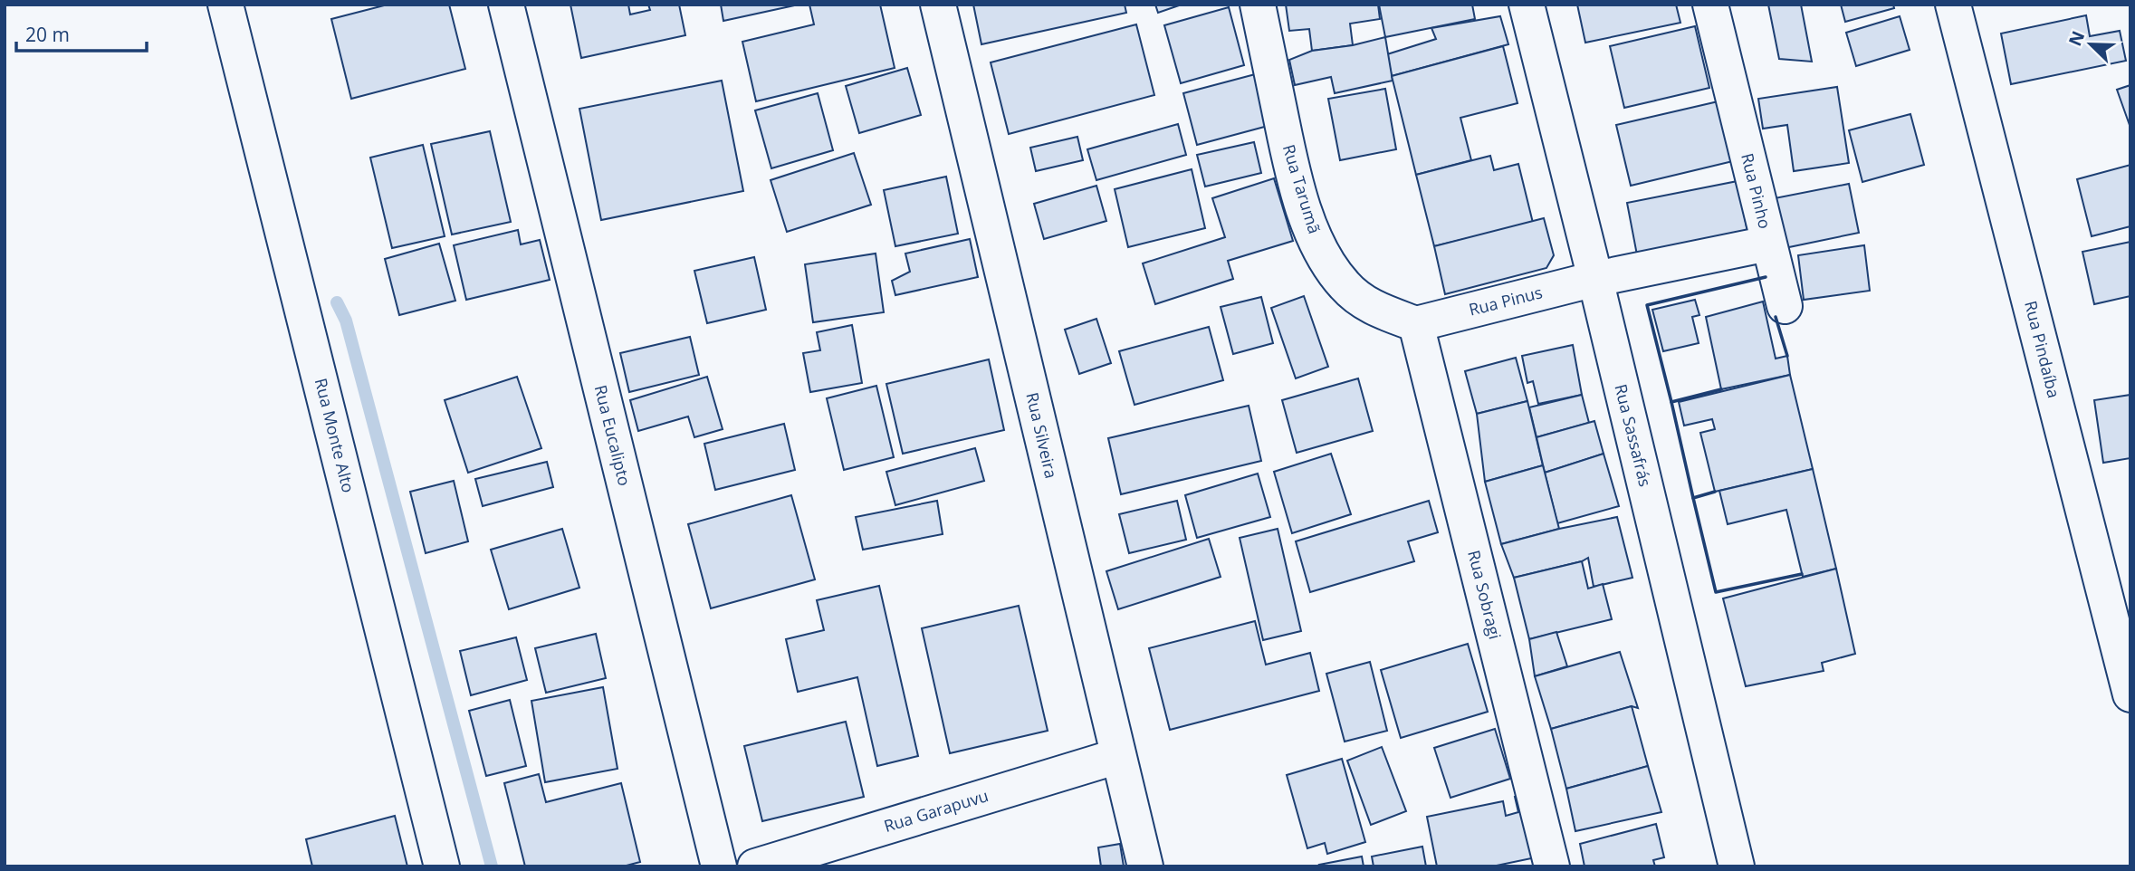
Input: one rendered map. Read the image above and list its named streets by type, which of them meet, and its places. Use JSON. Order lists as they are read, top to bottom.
{
  "streets": {
    "street": [
      "Rua Tarumã",
      "Rua Pinho",
      "Rua Pinus",
      "Rua Pindaíba",
      "Rua Monte Alto",
      "Rua Eucalipto",
      "Rua Silveira",
      "Rua Sassafrás",
      "Rua Sobragi",
      "Rua Garapuvu"
    ]
  },
  "crossings": [
    ["Rua Tarumã", "Rua Pinus"],
    ["Rua Tarumã", "Rua Sobragi"],
    ["Rua Pinho", "Rua Pinus"],
    ["Rua Pinho", "Rua Sassafrás"],
    ["Rua Pinus", "Rua Sassafrás"],
    ["Rua Pinus", "Rua Sobragi"],
    ["Rua Silveira", "Rua Garapuvu"]
  ],
  "scale_bar": "20 m",
  "north": "top left"
}
